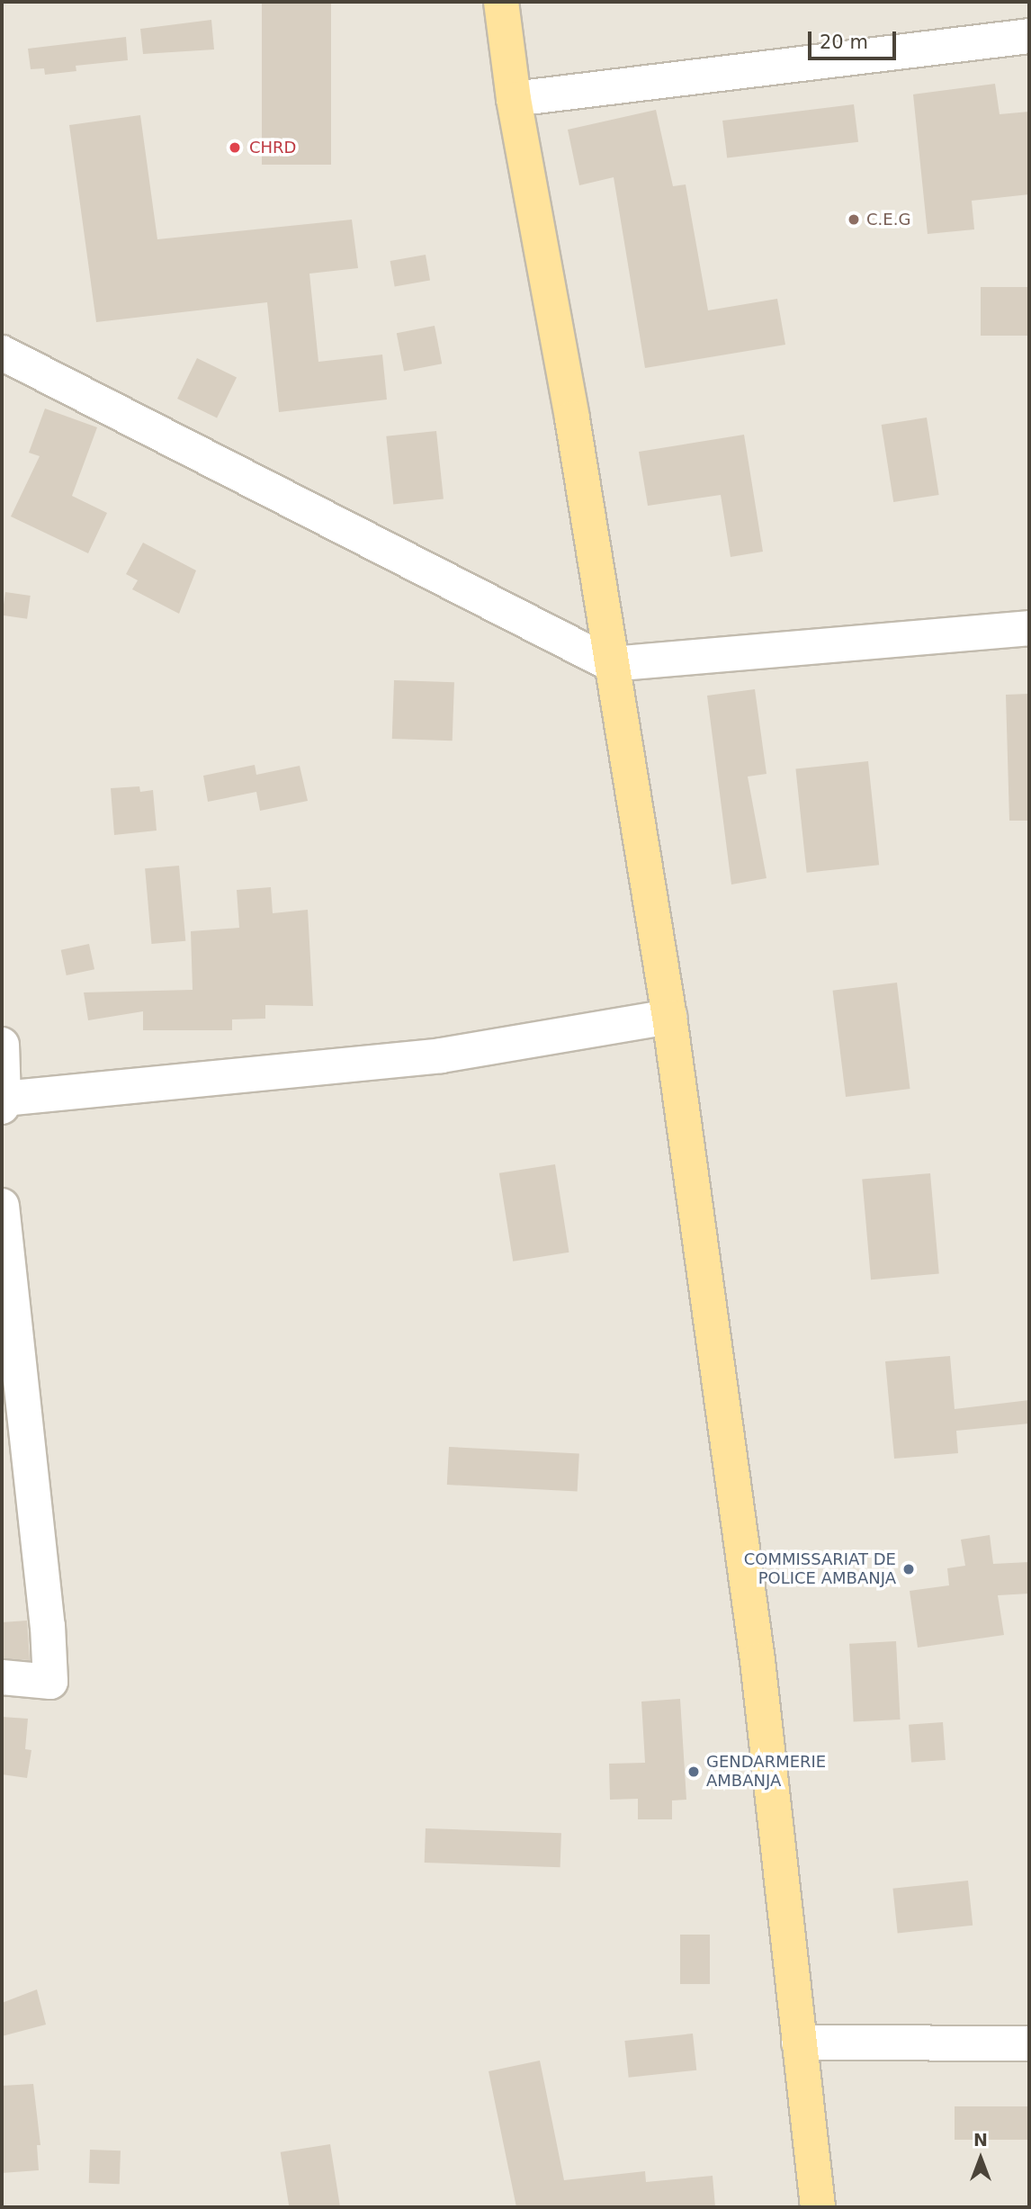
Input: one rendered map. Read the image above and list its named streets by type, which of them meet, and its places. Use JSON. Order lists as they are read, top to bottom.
{
  "places": [
    "CHRD",
    "C.E.G",
    "COMMISSARIAT DE POLICE AMBANJA",
    "GENDARMERIE AMBANJA"
  ],
  "scale_bar": "20 m",
  "north": "top"
}
